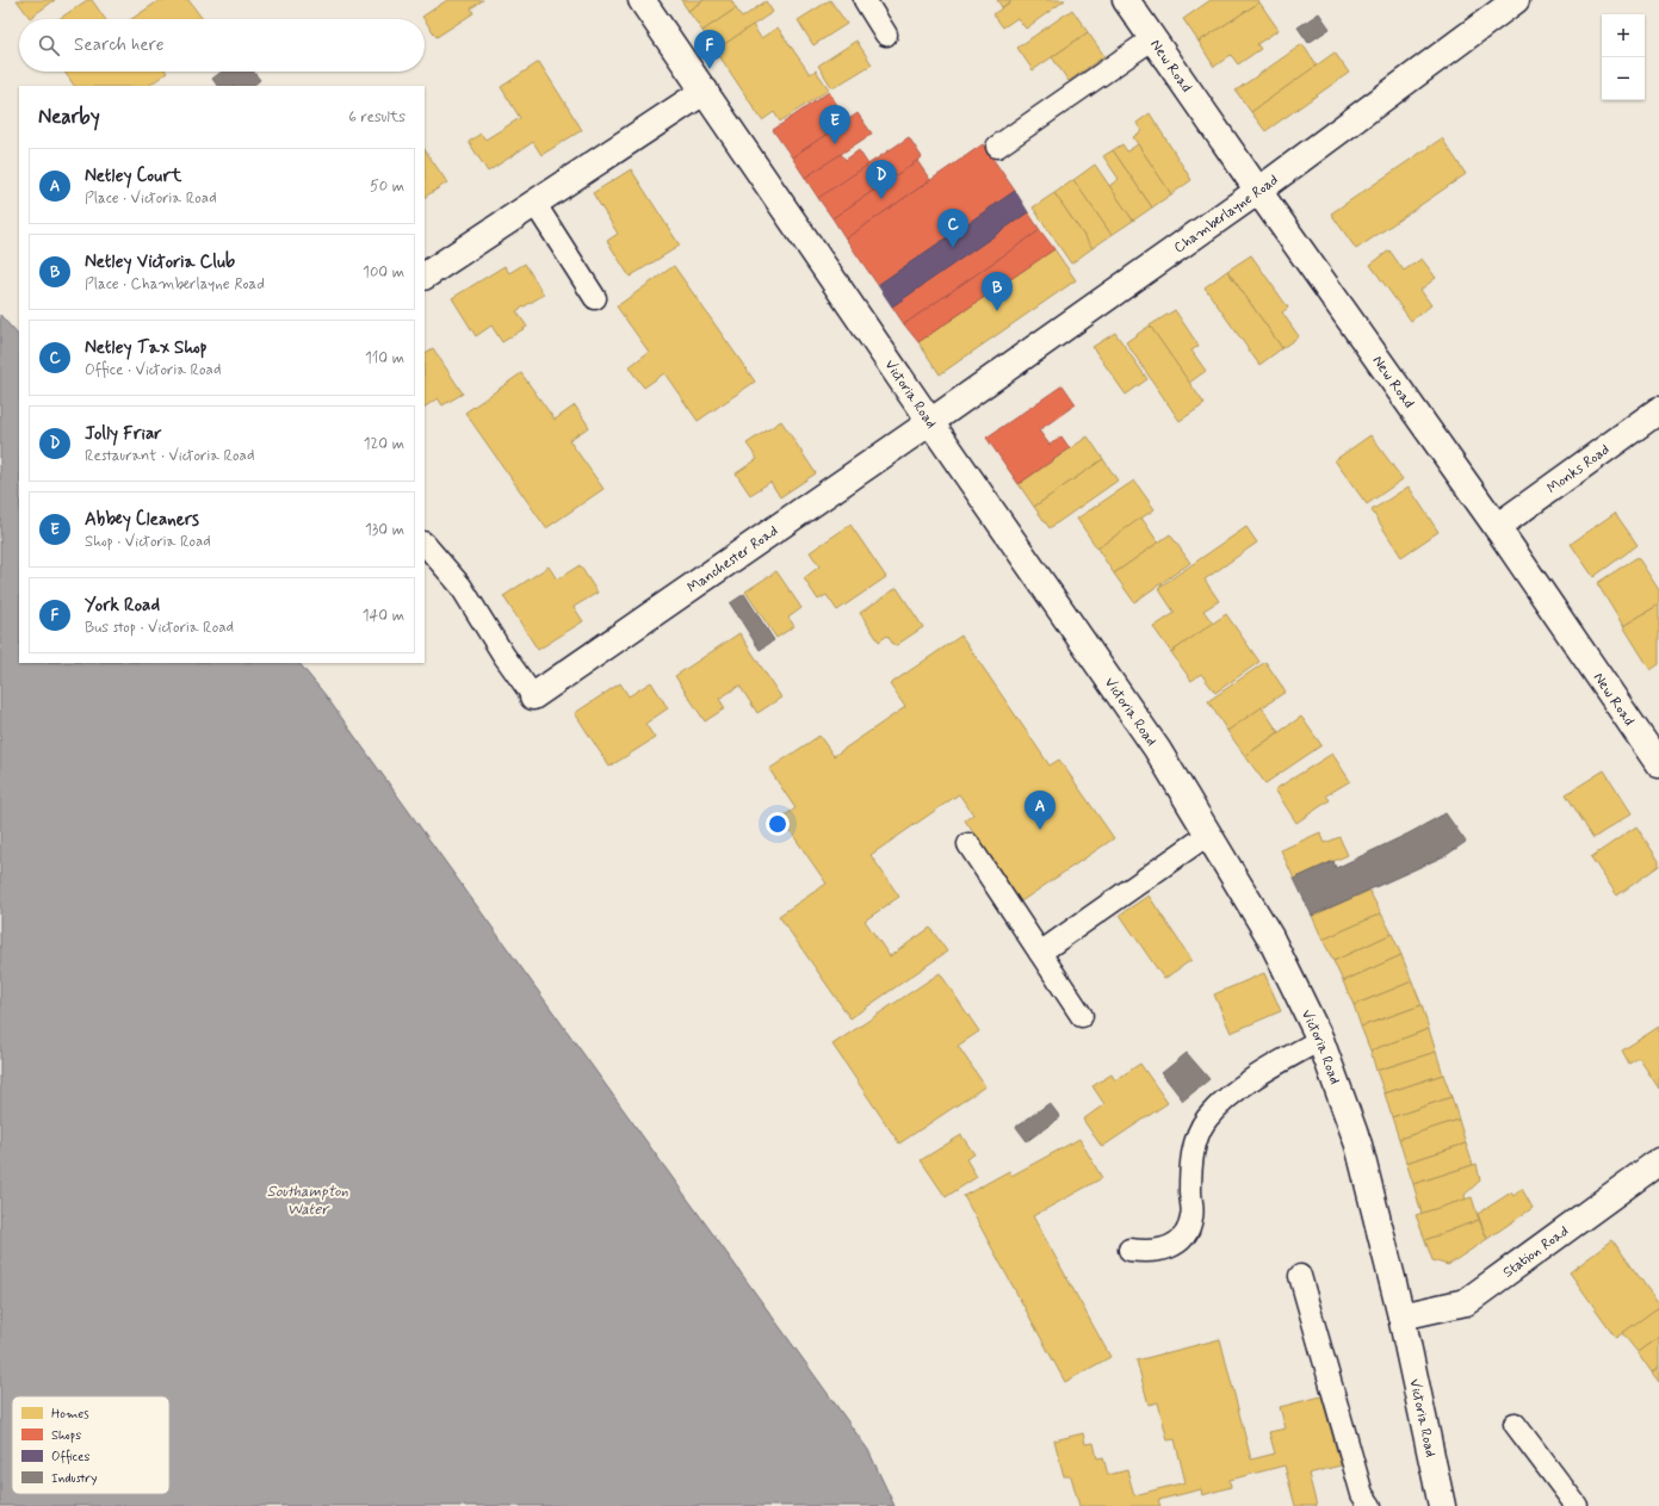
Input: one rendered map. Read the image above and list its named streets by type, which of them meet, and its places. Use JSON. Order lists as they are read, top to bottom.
{
  "streets": {
    "street": [
      "New Road",
      "Chamberlayne Road",
      "Victoria Road",
      "Monks Road",
      "Manchester Road",
      "Station Road"
    ]
  },
  "crossings": [
    ["New Road", "Chamberlayne Road"],
    ["New Road", "Monks Road"],
    ["Chamberlayne Road", "Victoria Road"],
    ["Chamberlayne Road", "Manchester Road"],
    ["Victoria Road", "Manchester Road"],
    ["Victoria Road", "Station Road"]
  ],
  "water": ["Southampton Water"],
  "legend": [
    "Homes",
    "Shops",
    "Offices",
    "Industry"
  ],
  "page": {
    "map_buttons": ["+", "−"],
    "search": "Search here",
    "pins": [
      "F",
      "E",
      "D",
      "C",
      "B",
      "A"
    ],
    "heading": ["Nearby", "6 results"],
    "list": [
      {
        "mark": "A",
        "name": "Netley Court",
        "note": "Place · Victoria Road",
        "value": "50 m"
      },
      {
        "mark": "B",
        "name": "Netley Victoria Club",
        "note": "Place · Chamberlayne Road",
        "value": "100 m"
      },
      {
        "mark": "C",
        "name": "Netley Tax Shop",
        "note": "Office · Victoria Road",
        "value": "110 m"
      },
      {
        "mark": "D",
        "name": "Jolly Friar",
        "note": "Restaurant · Victoria Road",
        "value": "120 m"
      },
      {
        "mark": "E",
        "name": "Abbey Cleaners",
        "note": "Shop · Victoria Road",
        "value": "130 m"
      },
      {
        "mark": "F",
        "name": "York Road",
        "note": "Bus stop · Victoria Road",
        "value": "140 m"
      }
    ]
  }
}
